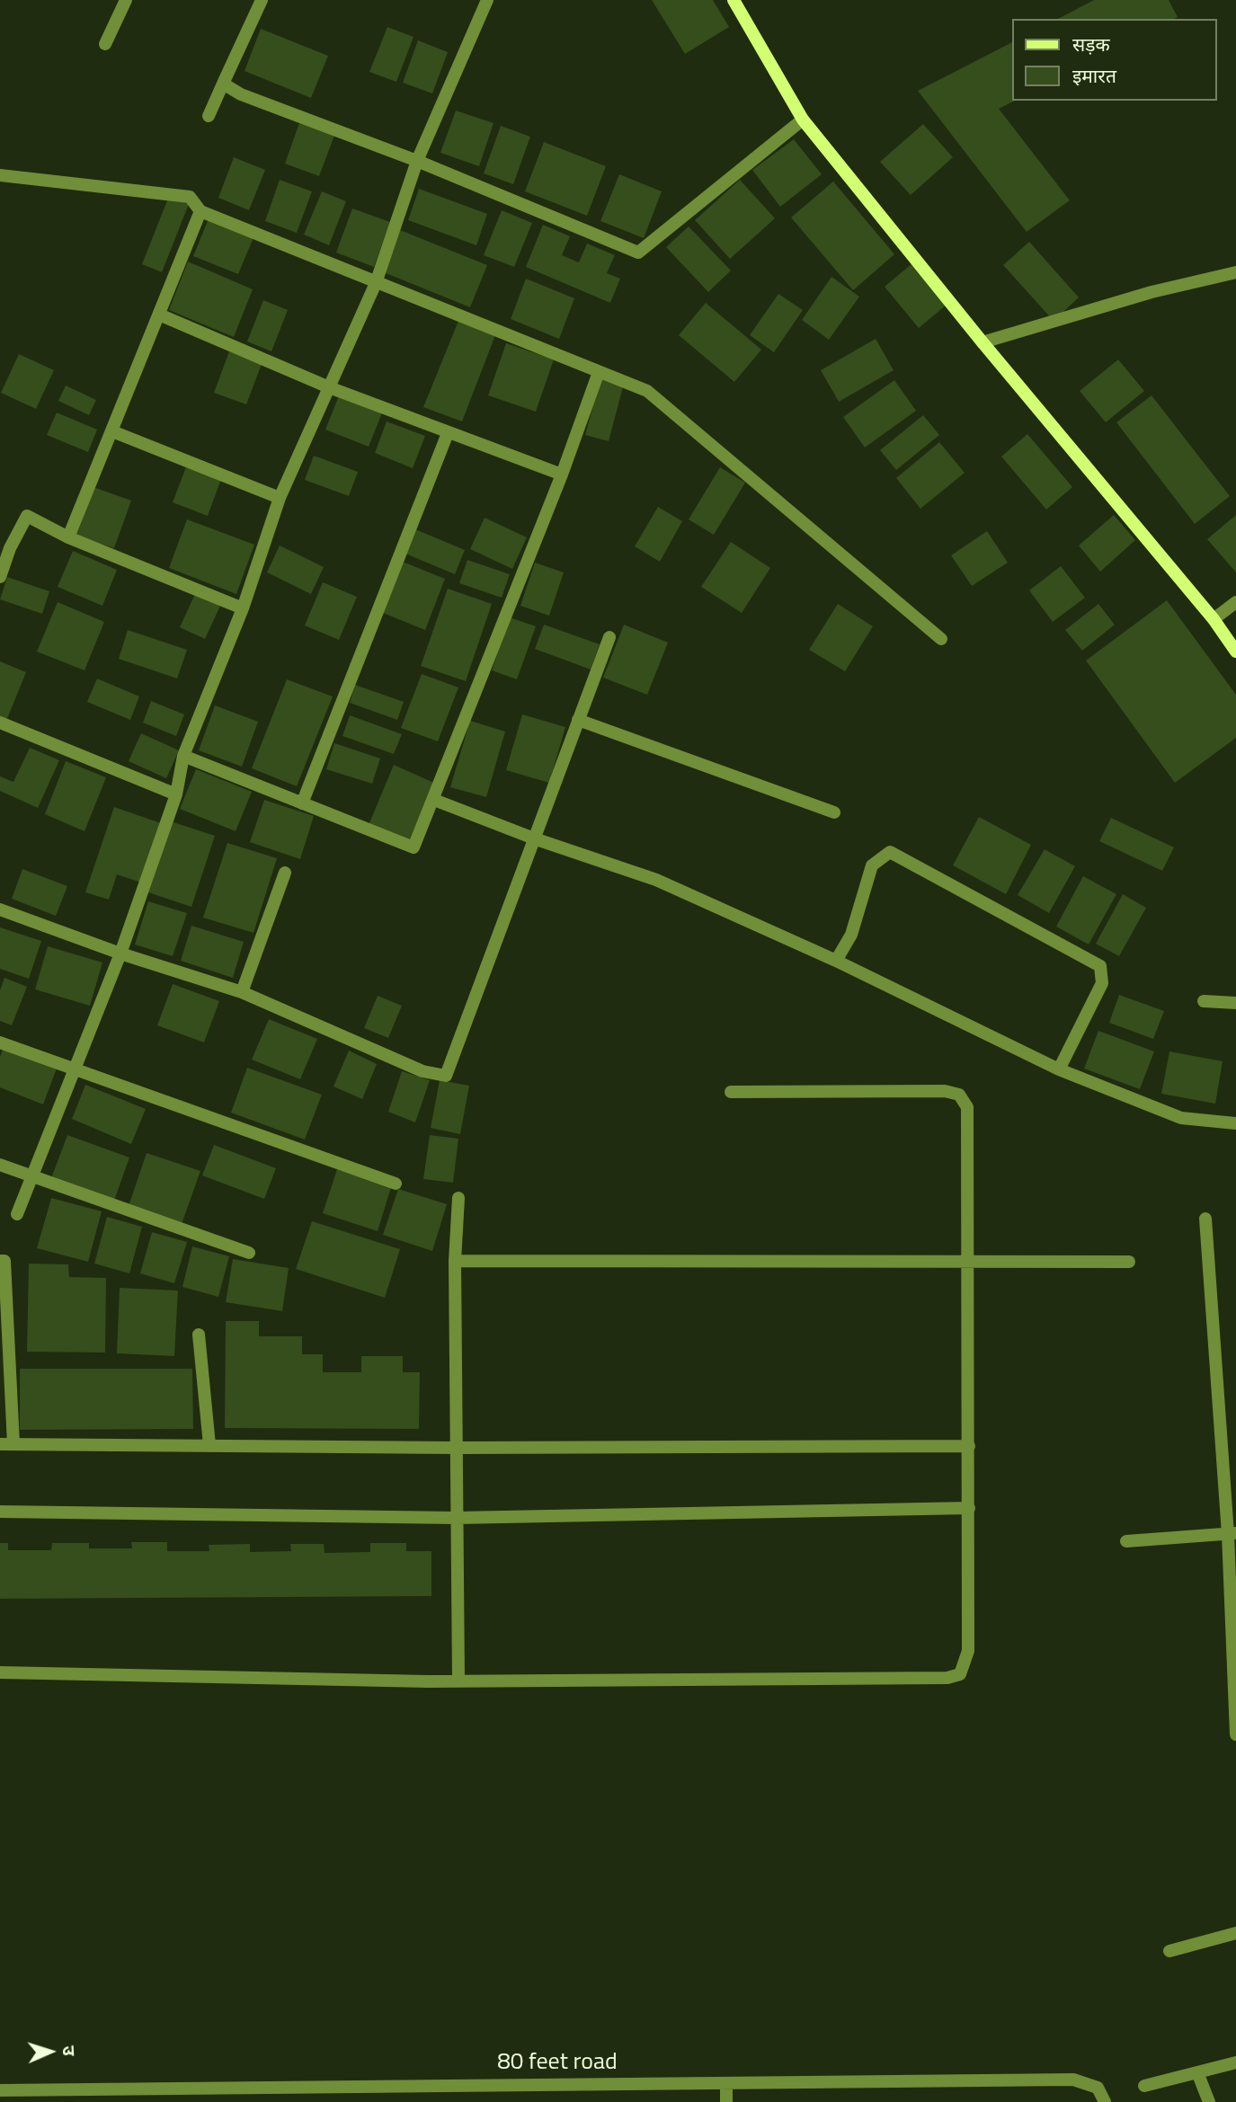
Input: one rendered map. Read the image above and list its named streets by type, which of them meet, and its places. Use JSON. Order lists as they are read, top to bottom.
{
  "streets": {
    "street": ["80 feet road"]
  },
  "legend": ["सड़क", "इमारत"],
  "north": "right"
}
